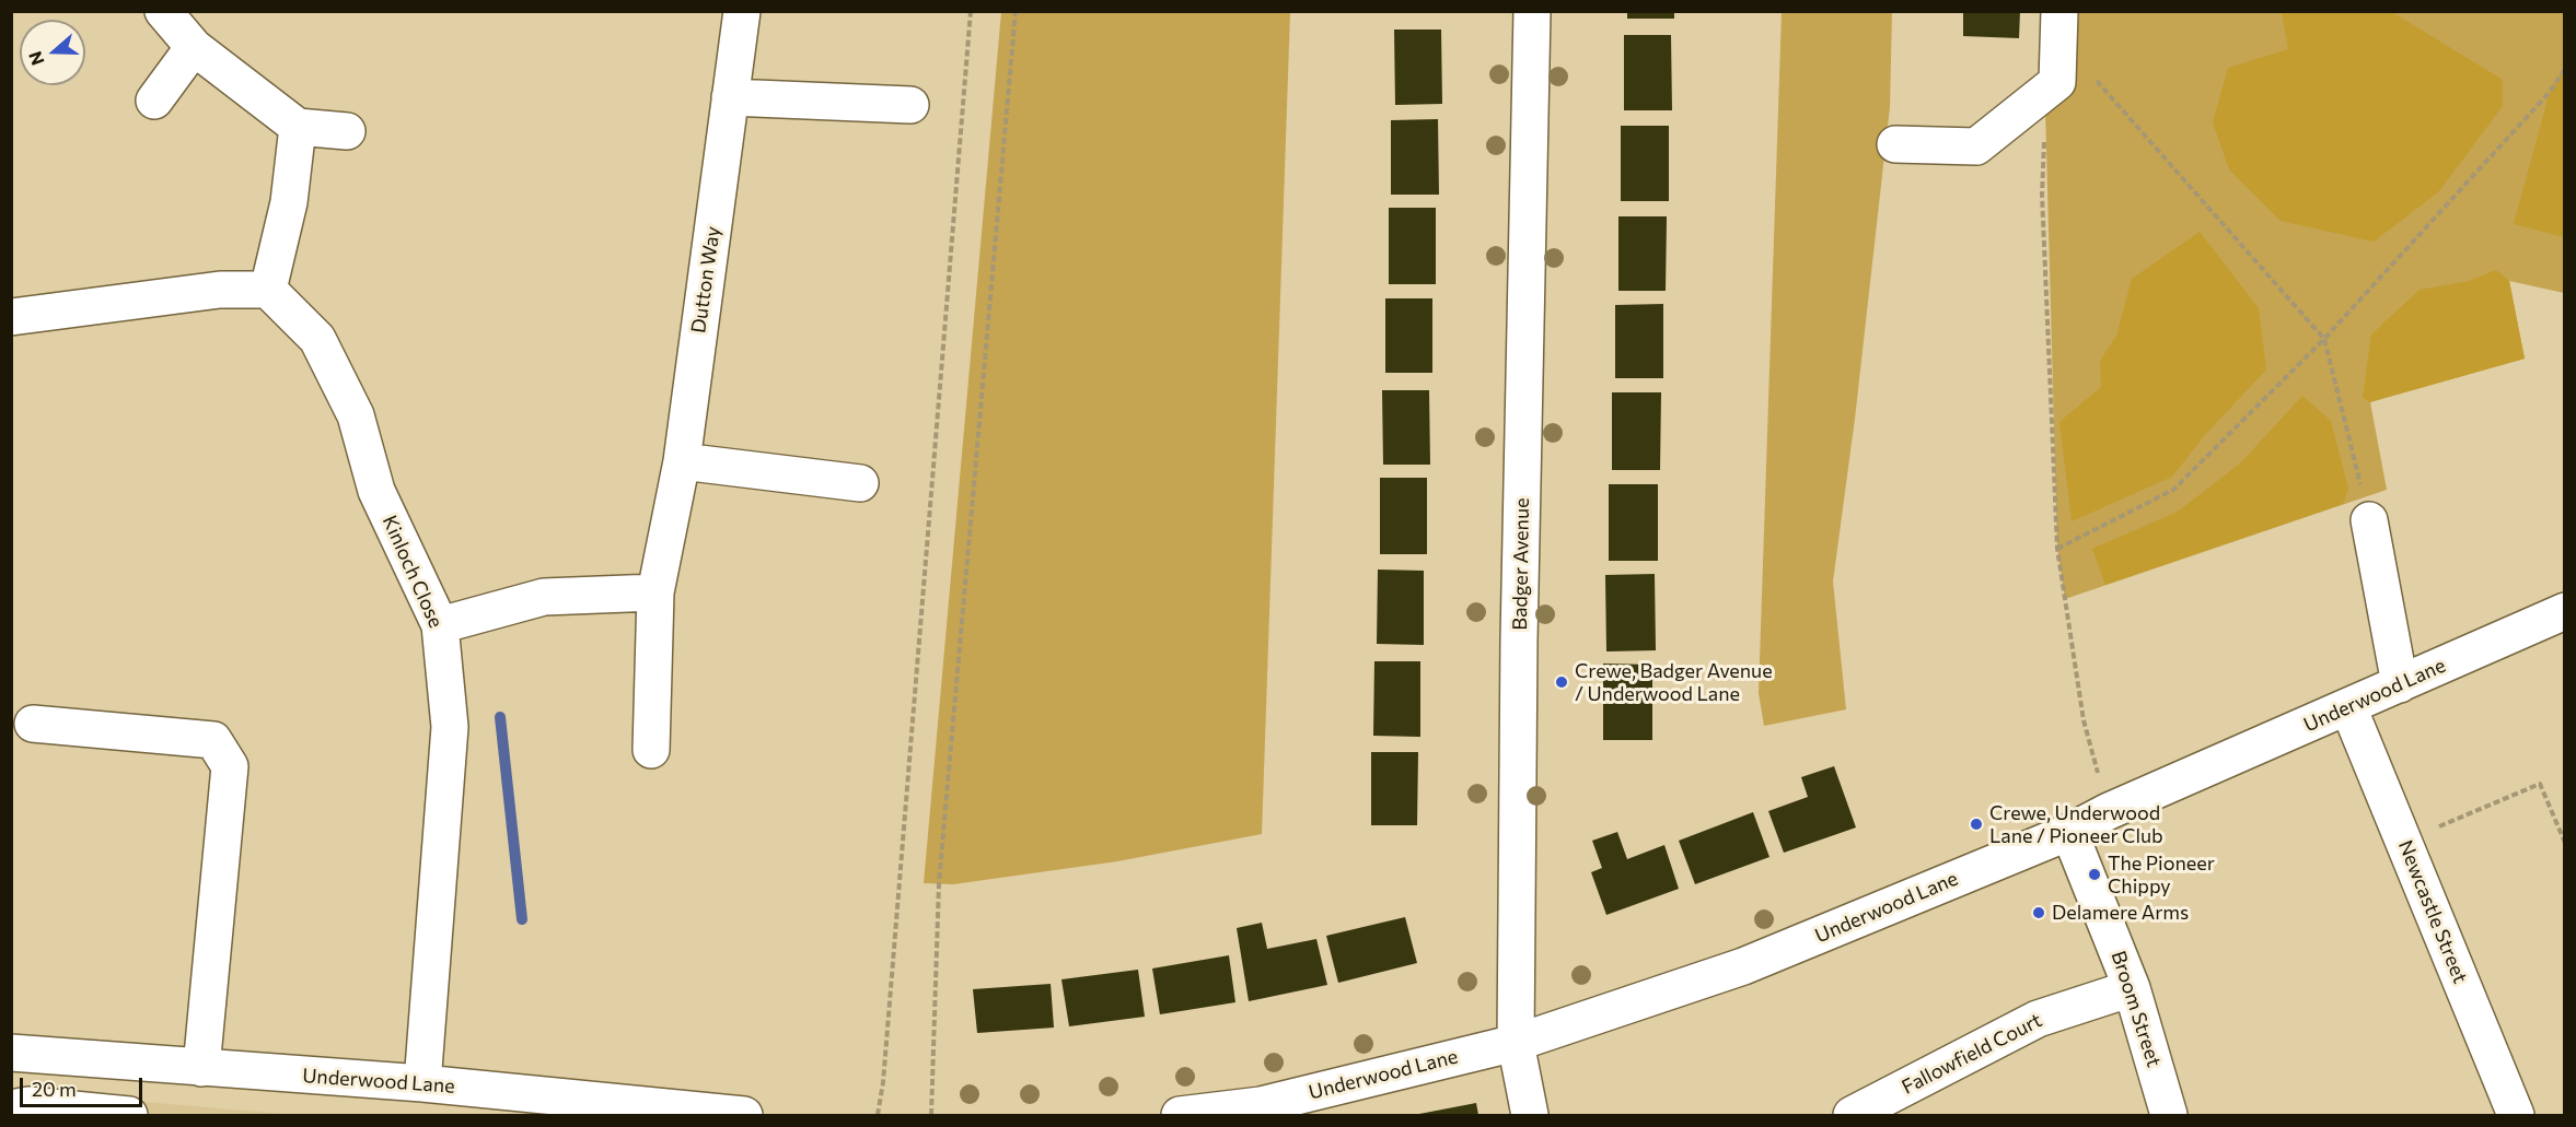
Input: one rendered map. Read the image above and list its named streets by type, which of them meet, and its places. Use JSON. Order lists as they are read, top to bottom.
{
  "streets": {
    "street": [
      "Dutton Way",
      "Badger Avenue",
      "Kinloch Close",
      "Underwood Lane",
      "Newcastle Street",
      "Broom Street",
      "Fallowfield Court"
    ]
  },
  "crossings": [
    ["Badger Avenue", "Underwood Lane"],
    ["Kinloch Close", "Underwood Lane"],
    ["Underwood Lane", "Newcastle Street"],
    ["Underwood Lane", "Broom Street"],
    ["Broom Street", "Fallowfield Court"]
  ],
  "places": [
    "Crewe, Badger Avenue / Underwood Lane",
    "Crewe, Underwood Lane / Pioneer Club",
    "The Pioneer Chippy",
    "Delamere Arms"
  ],
  "scale_bar": "20 m",
  "north": "left"
}
